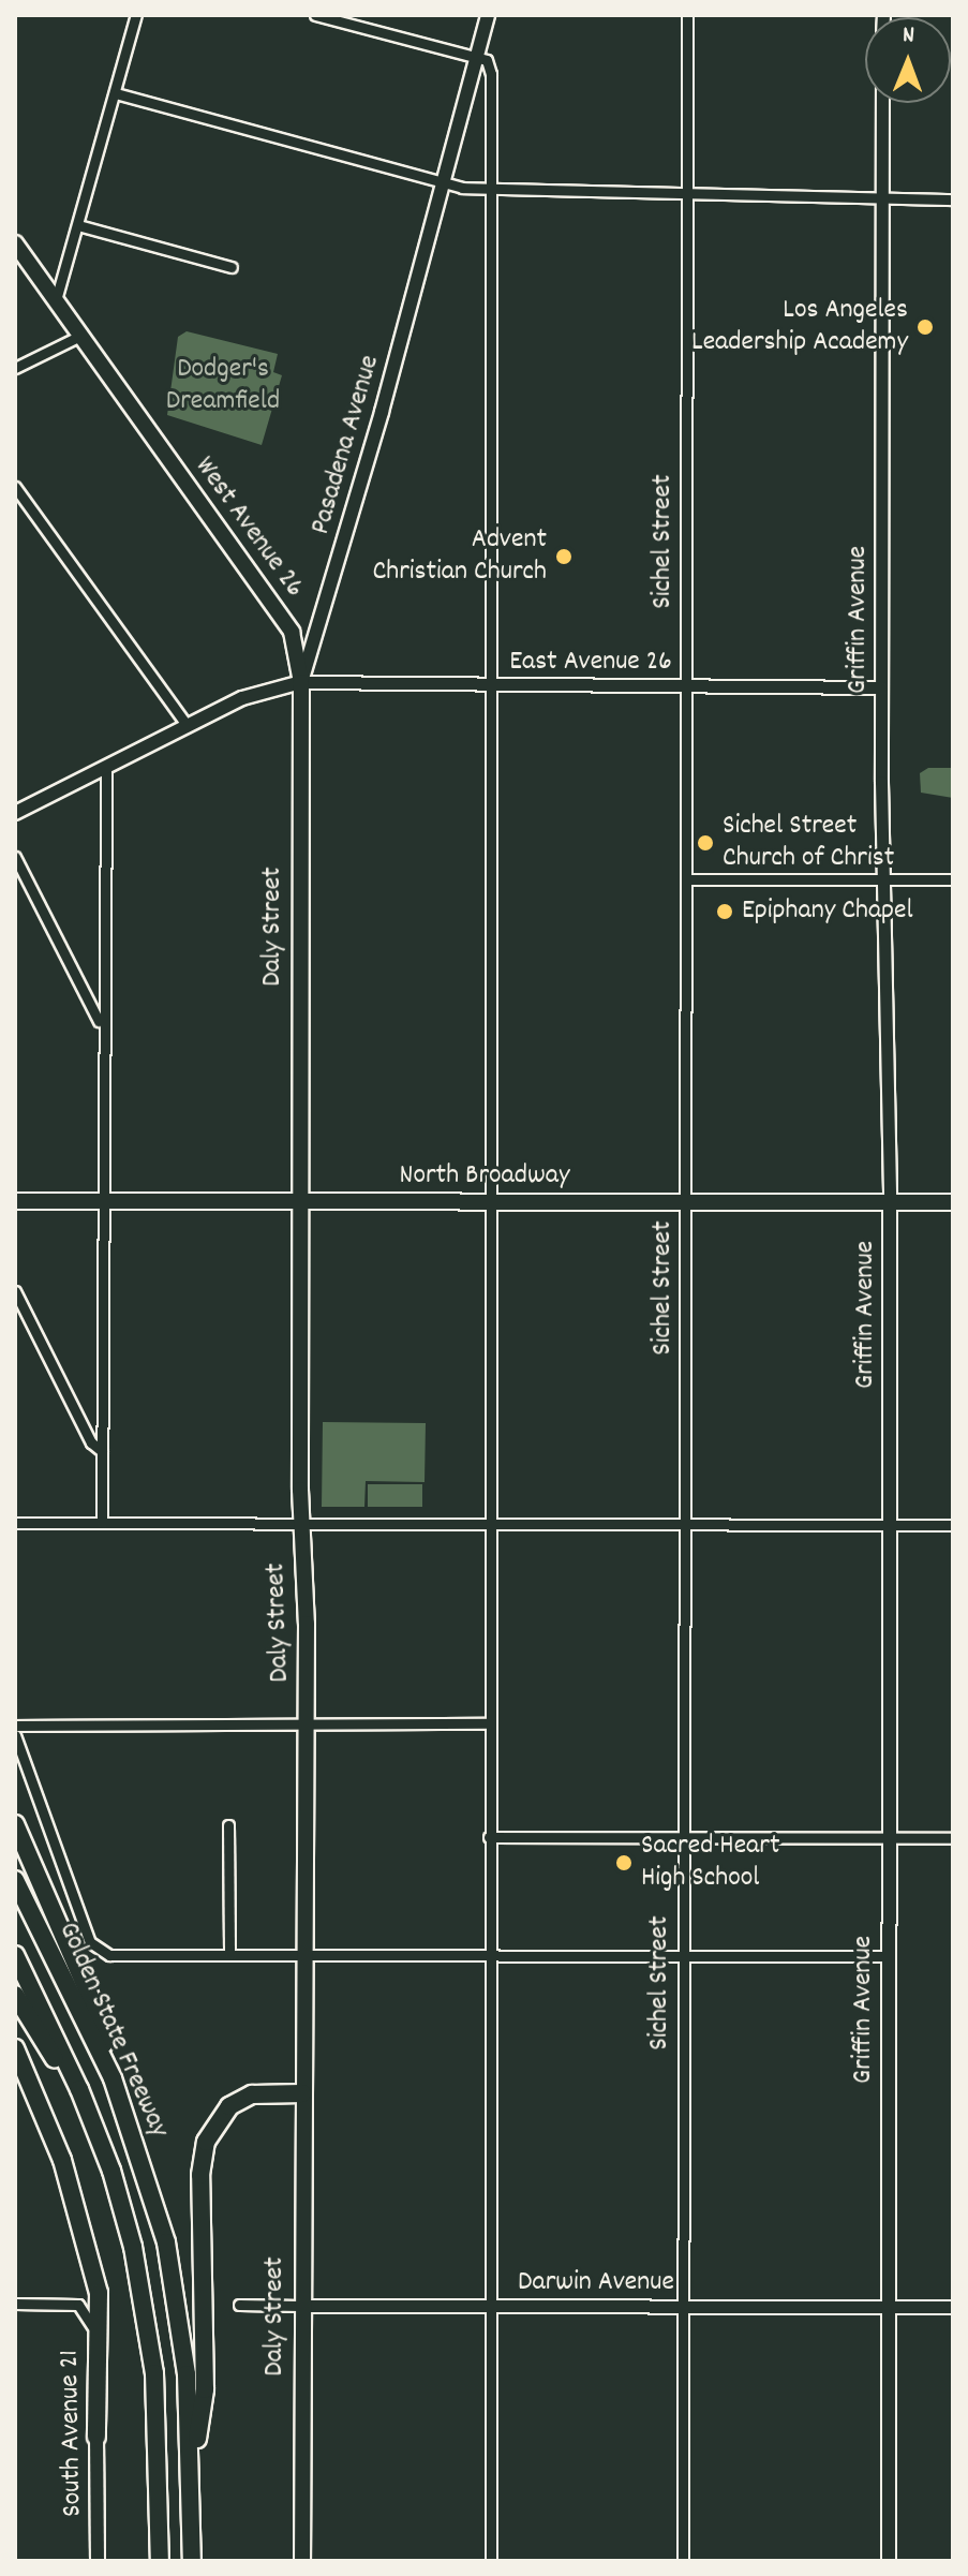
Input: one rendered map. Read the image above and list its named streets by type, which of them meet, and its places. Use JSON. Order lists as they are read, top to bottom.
{
  "streets": {
    "highway": ["Golden State Freeway"],
    "main road": [
      "Pasadena Avenue",
      "West Avenue 26",
      "Griffin Avenue",
      "Daly Street",
      "North Broadway",
      "South Avenue 21"
    ],
    "street": ["Sichel Street", "East Avenue 26", "Darwin Avenue"]
  },
  "crossings": [
    ["Pasadena Avenue", "West Avenue 26"],
    ["Pasadena Avenue", "East Avenue 26"],
    ["Pasadena Avenue", "Daly Street"],
    ["West Avenue 26", "East Avenue 26"],
    ["West Avenue 26", "Daly Street"],
    ["Sichel Street", "East Avenue 26"],
    ["Sichel Street", "North Broadway"],
    ["Sichel Street", "Darwin Avenue"],
    ["Griffin Avenue", "East Avenue 26"],
    ["Griffin Avenue", "North Broadway"],
    ["Griffin Avenue", "Darwin Avenue"],
    ["East Avenue 26", "Daly Street"],
    ["Daly Street", "North Broadway"],
    ["Daly Street", "Darwin Avenue"]
  ],
  "parks": ["Dodger's Dreamfield"],
  "places": [
    "Los Angeles Leadership Academy",
    "Advent Christian Church",
    "Sichel Street Church of Christ",
    "Epiphany Chapel",
    "Sacred Heart High School"
  ],
  "north": "top"
}
